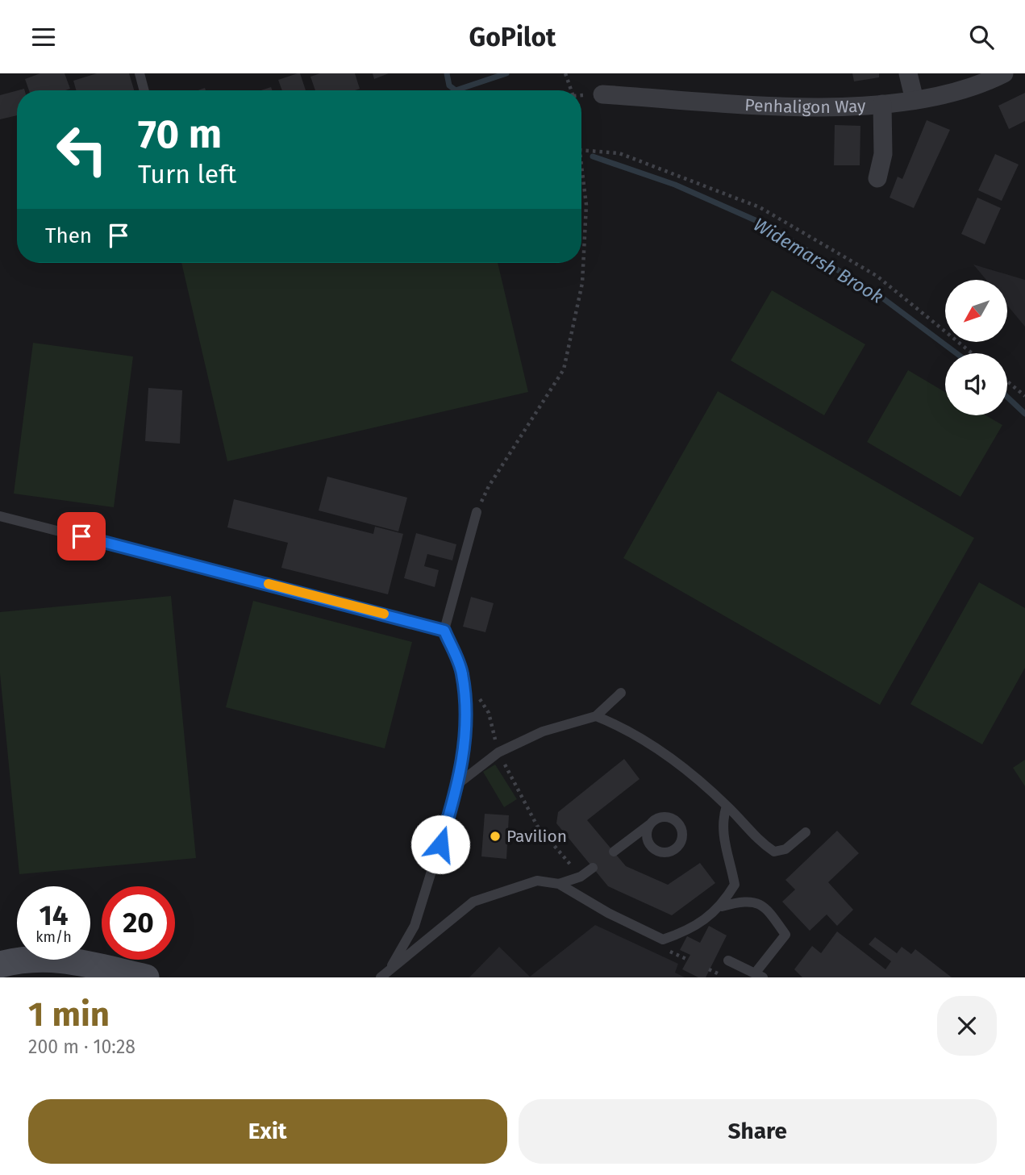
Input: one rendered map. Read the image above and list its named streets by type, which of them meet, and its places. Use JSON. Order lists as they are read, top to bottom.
{
  "streets": {
    "street": ["Penhaligon Way"]
  },
  "water": ["Widemarsh Brook"],
  "places": ["Pavilion"],
  "north": "bottom left",
  "page": {
    "header": "GoPilot",
    "turn": ["70 m", "Turn left"],
    "then": "Then",
    "speed": "14 km/h",
    "limit": "20",
    "heading": ["1 min", "200 m · 10:28"],
    "buttons": ["Exit", "Share"]
  }
}
